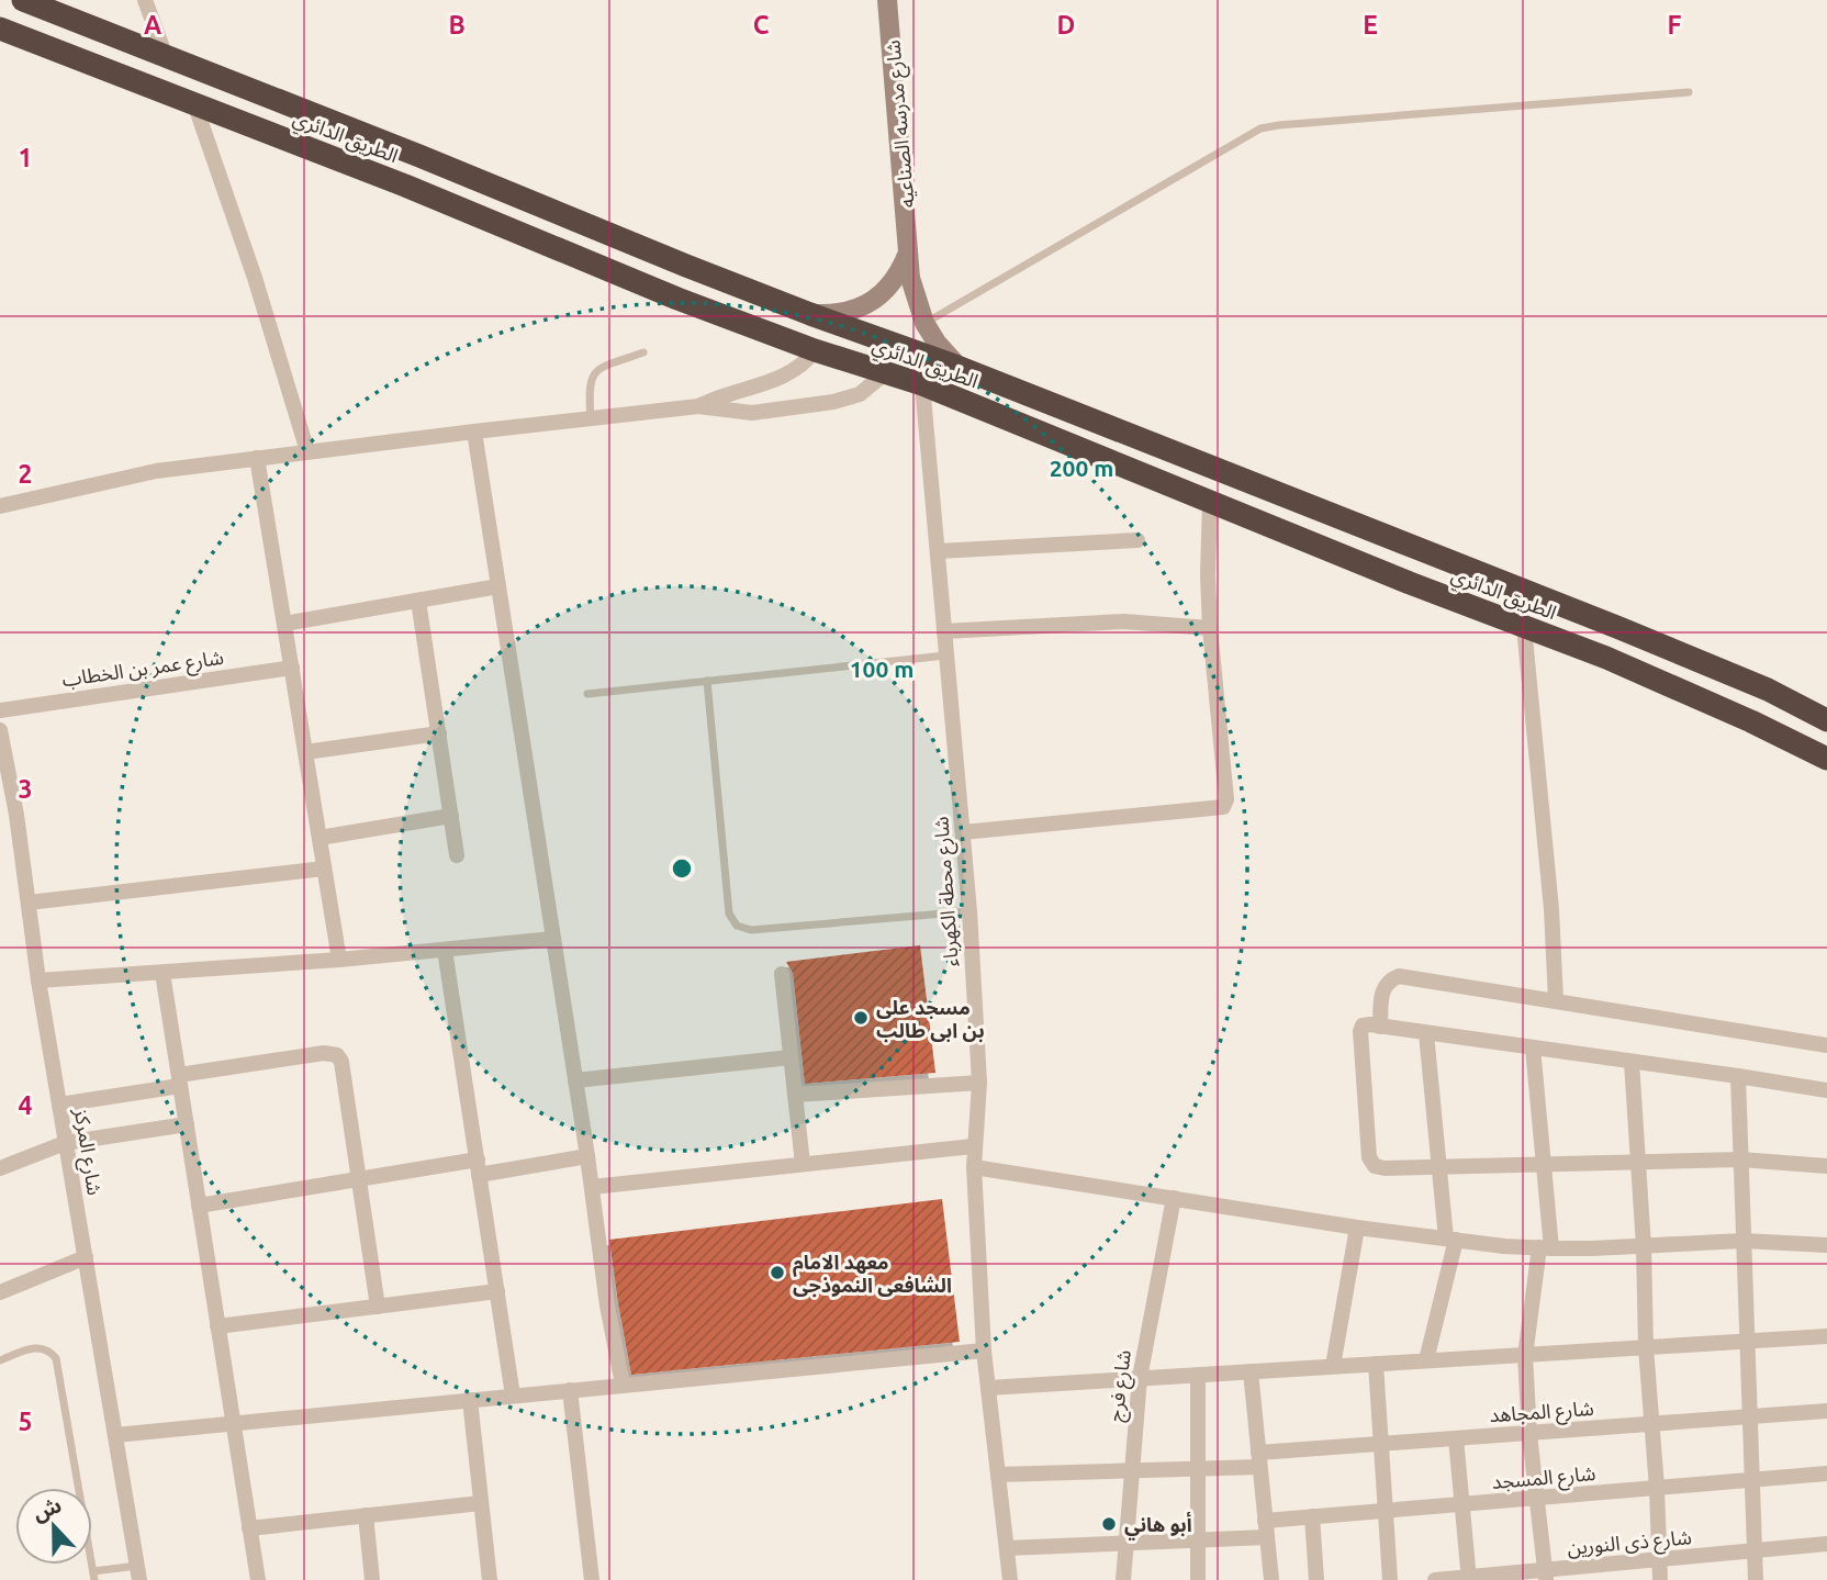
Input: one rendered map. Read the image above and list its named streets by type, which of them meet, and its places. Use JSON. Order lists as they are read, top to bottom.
{
  "streets": {
    "highway": ["الطريق الدائري"],
    "street": [
      "شارع مدرسه الصناعيه",
      "شارع عمر بن الخطاب",
      "شارع محطة الكهرباء",
      "شارع المركز",
      "شارع فرج",
      "شارع المجاهد",
      "شارع المسجد",
      "شارع ذى النورين"
    ]
  },
  "crossings": [
    ["شارع مدرسه الصناعيه", "الطريق الدائري"],
    ["الطريق الدائري", "شارع محطة الكهرباء"],
    ["شارع محطة الكهرباء", "شارع المجاهد"],
    ["شارع محطة الكهرباء", "شارع المسجد"],
    ["شارع فرج", "شارع المجاهد"],
    ["شارع فرج", "شارع المسجد"]
  ],
  "places": ["مسجد على بن ابى طالب", "معهد الامام الشافعى النموذجى", "أبو هاني"],
  "north": "top",
  "grid": {
    "columns": [
      "A",
      "B",
      "C",
      "D",
      "E",
      "F"
    ],
    "rows": [
      "1",
      "2",
      "3",
      "4",
      "5"
    ]
  },
  "rings": ["200 m", "100 m"]
}
